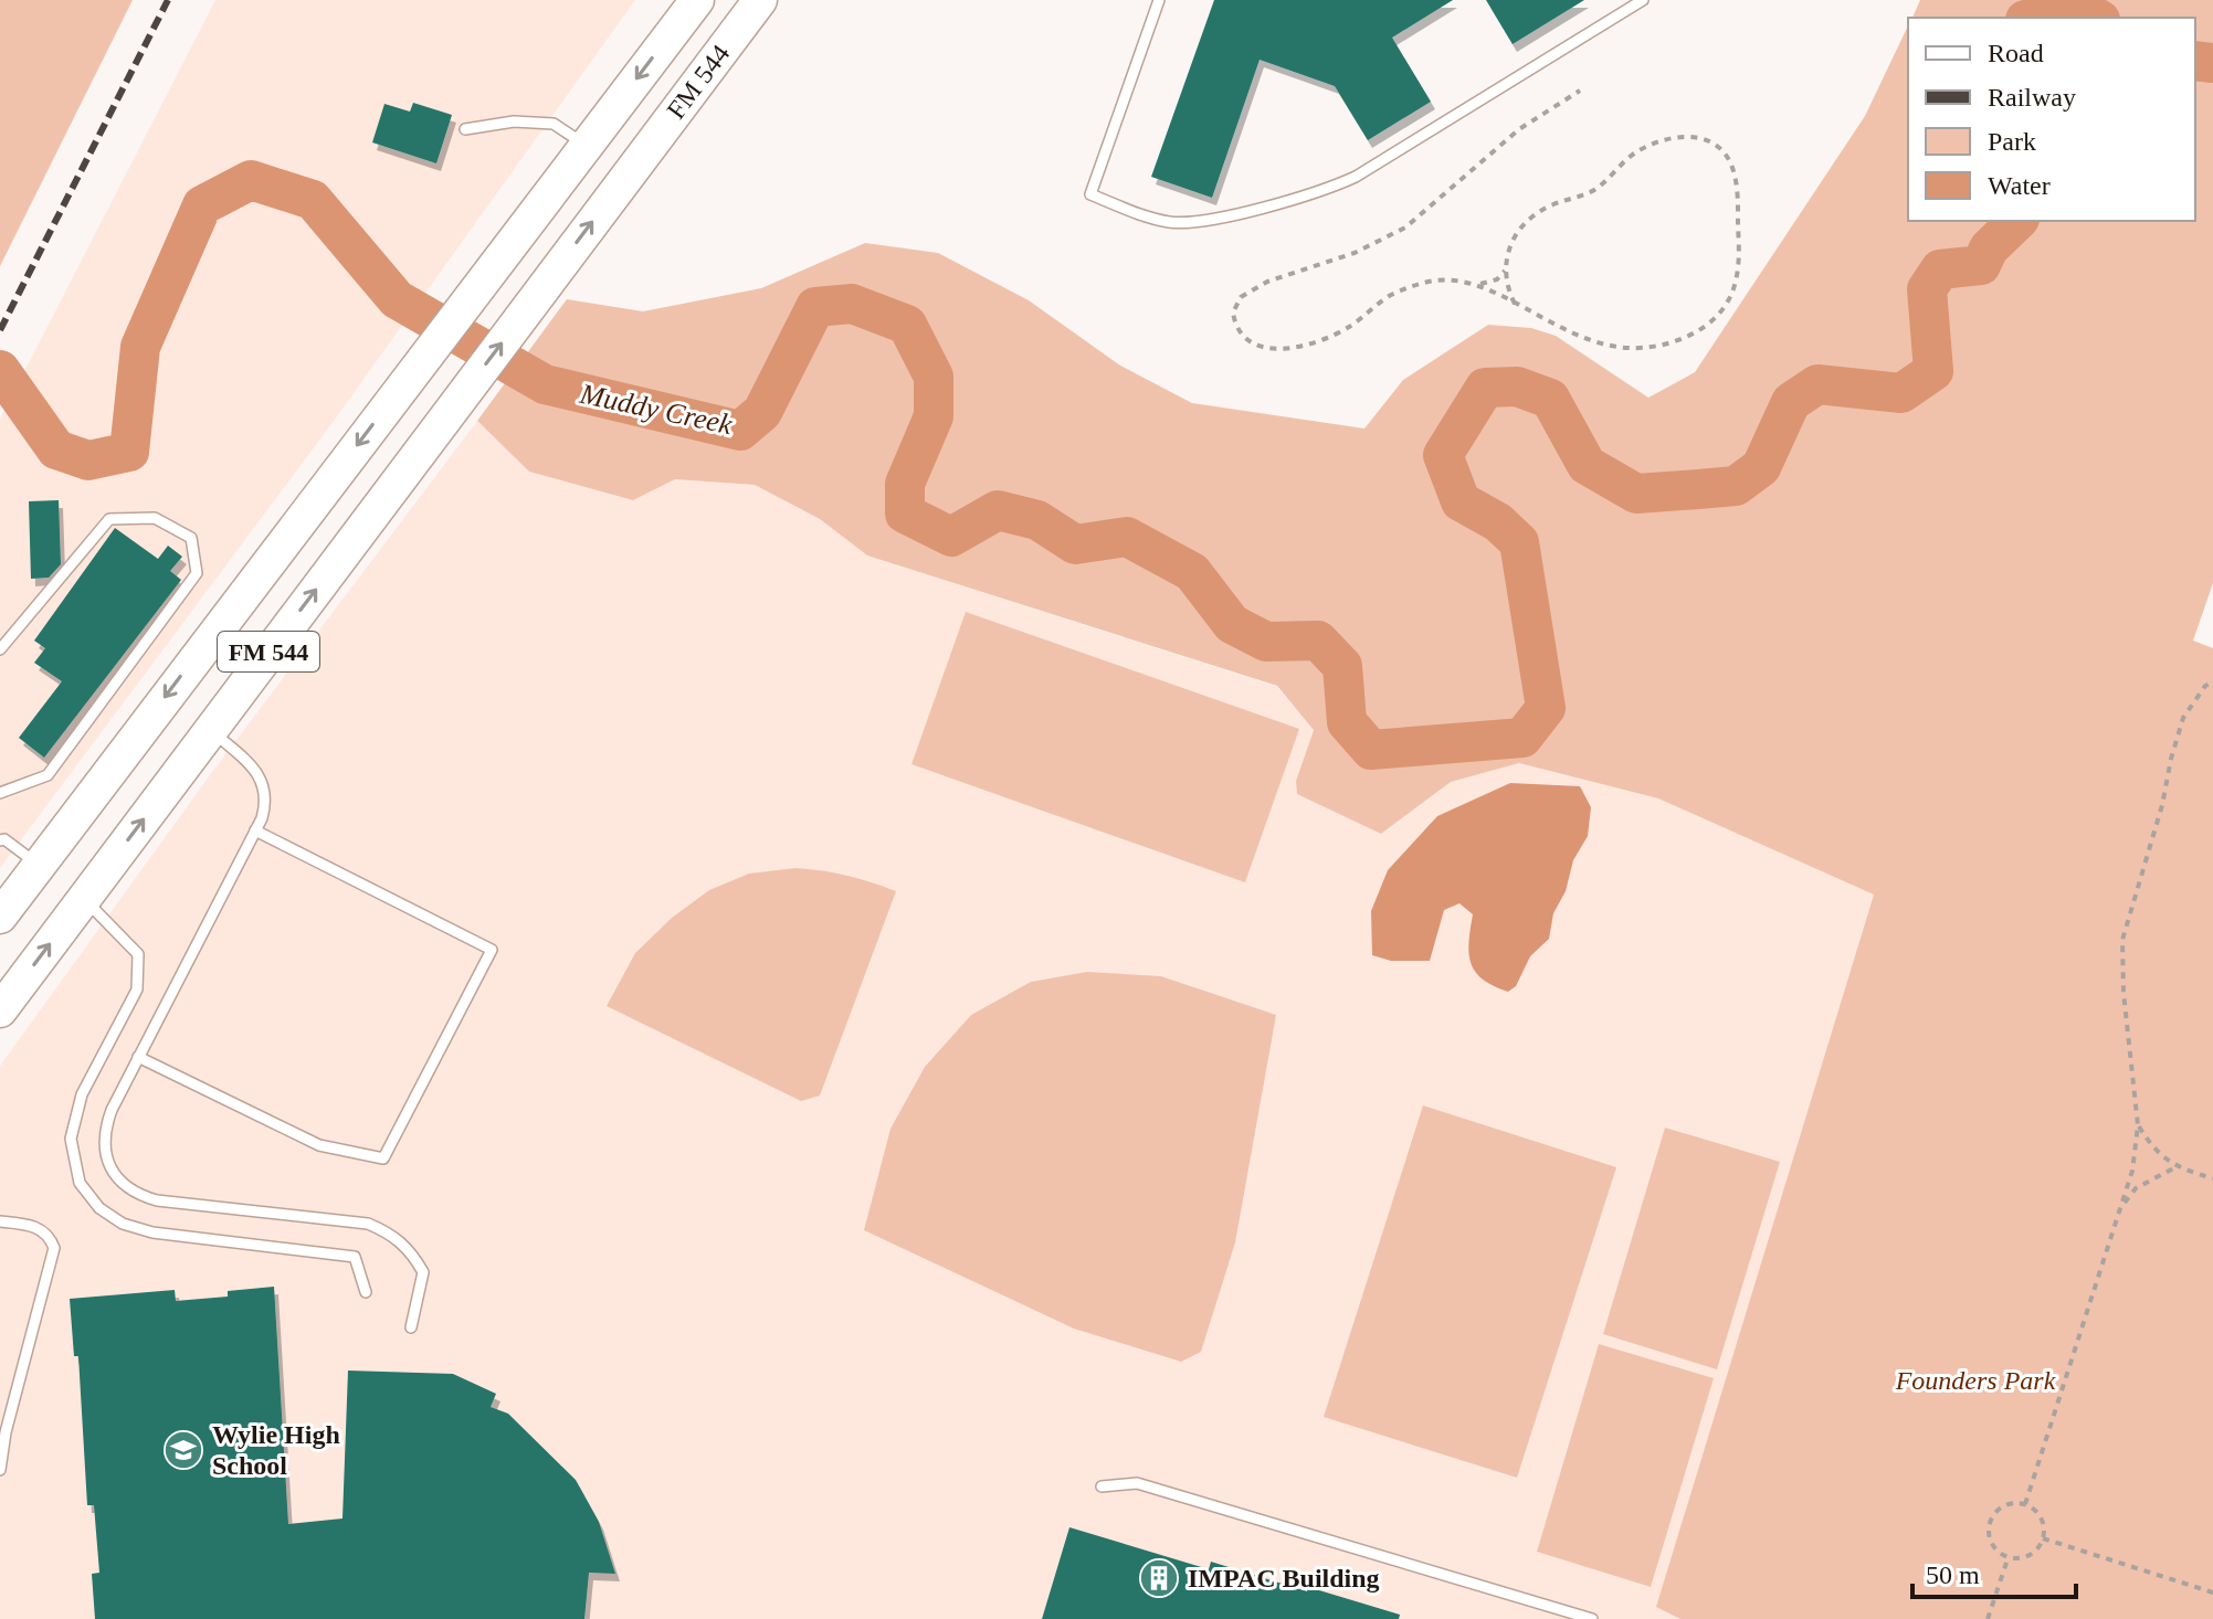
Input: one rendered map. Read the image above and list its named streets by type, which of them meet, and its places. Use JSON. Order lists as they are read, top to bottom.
{
  "streets": {
    "main road": ["FM 544"]
  },
  "water": ["Muddy Creek"],
  "parks": ["Founders Park"],
  "places": {
    "school or university": ["Wylie High School"],
    "building": ["IMPAC Building"]
  },
  "legend": [
    "Road",
    "Railway",
    "Park",
    "Water"
  ],
  "scale_bar": "50 m"
}
